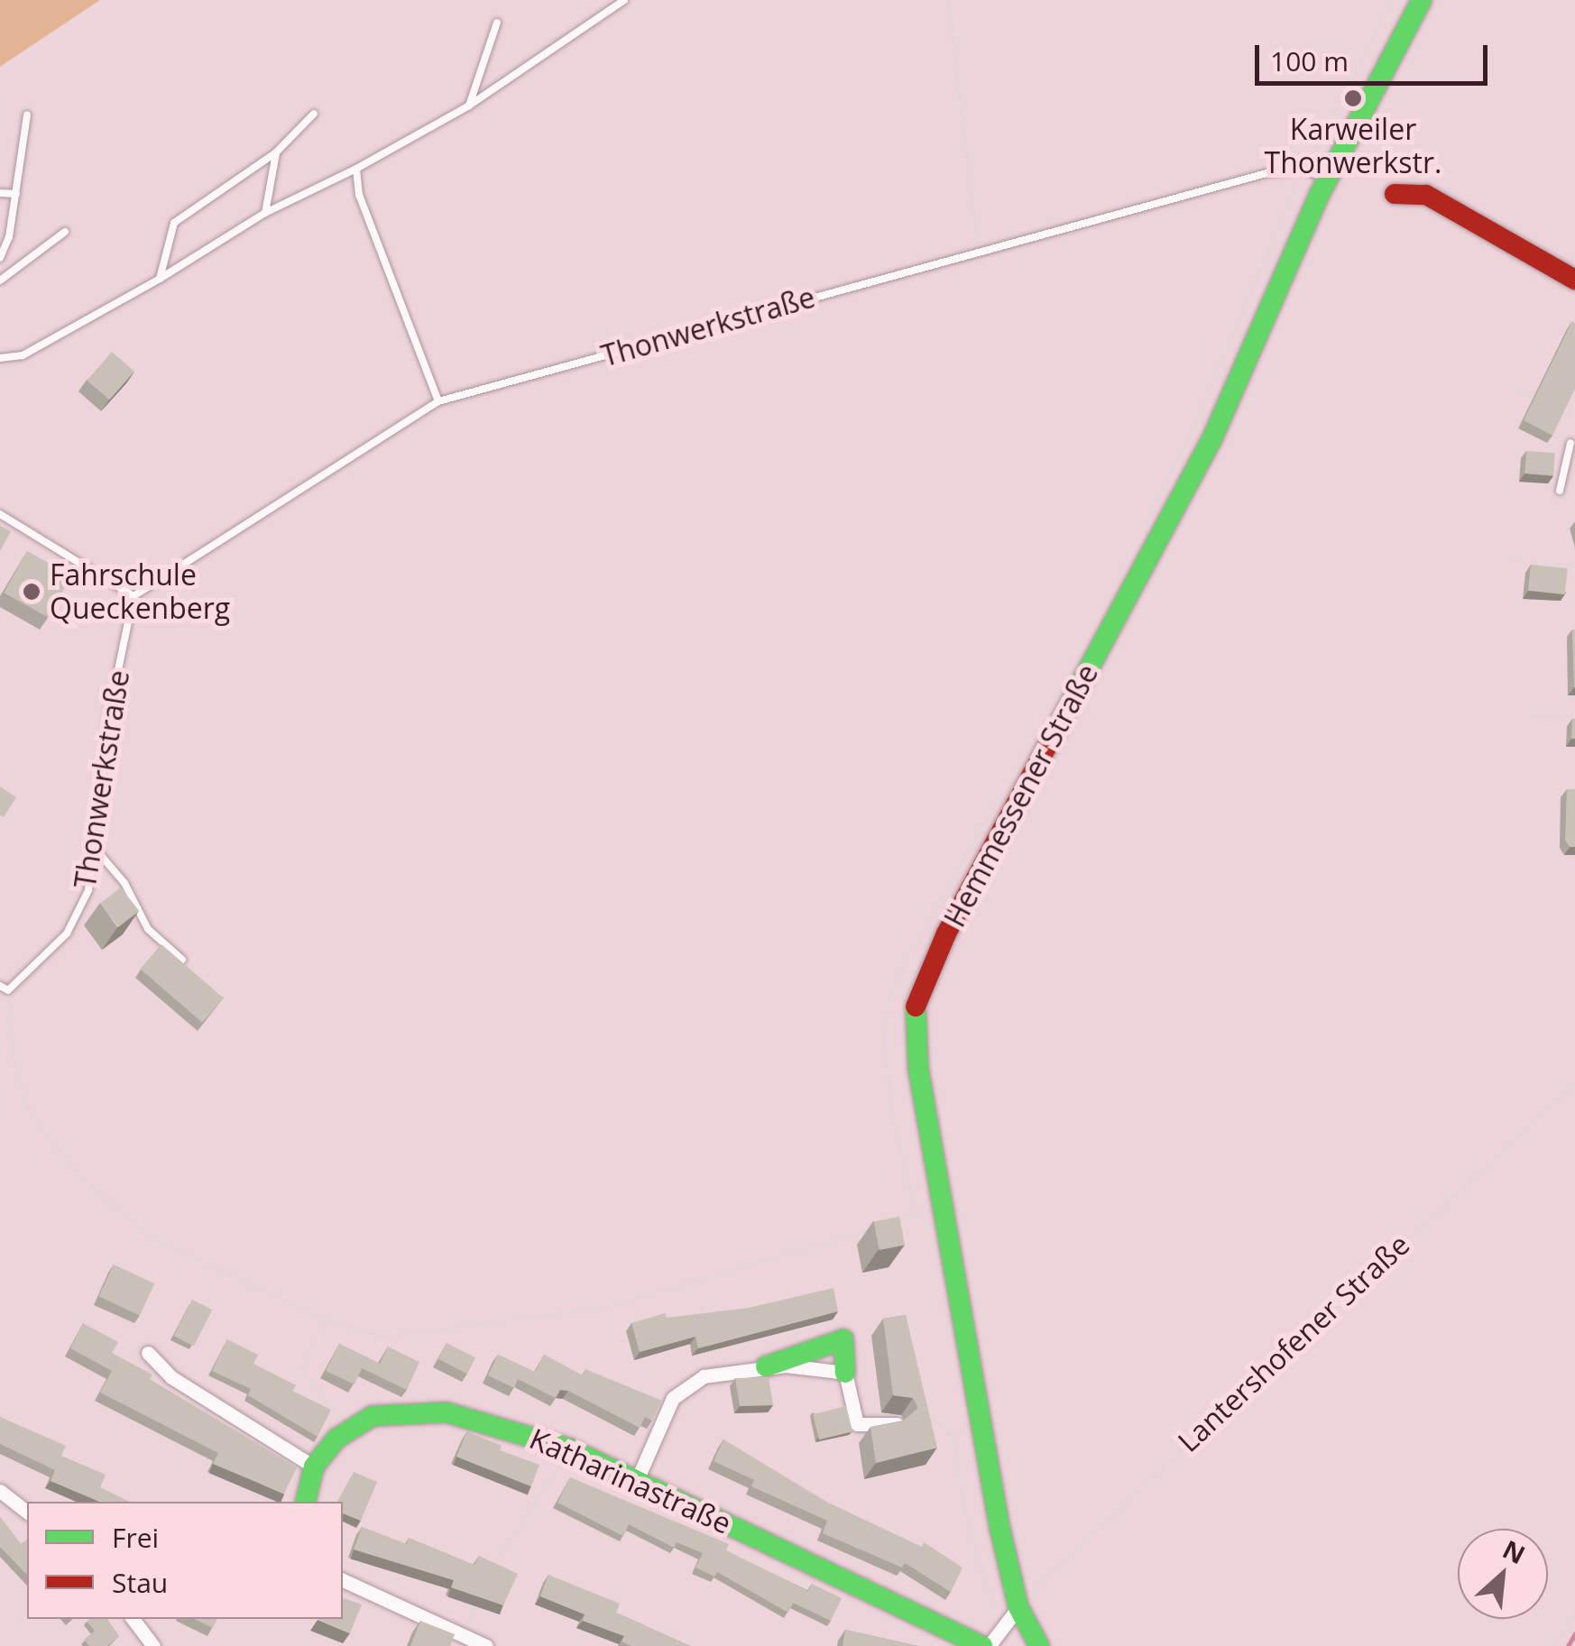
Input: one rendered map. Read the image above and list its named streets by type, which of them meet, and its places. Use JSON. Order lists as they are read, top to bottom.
{
  "streets": {
    "main road": ["Hemmessener Straße", "Katharinastraße"],
    "lane": ["Thonwerkstraße"],
    "path": ["Lantershofener Straße"]
  },
  "crossings": [
    ["Thonwerkstraße", "Hemmessener Straße"],
    ["Hemmessener Straße", "Lantershofener Straße"]
  ],
  "places": ["Karweiler Thonwerkstr.", "Fahrschule Queckenberg"],
  "legend": ["Frei", "Stau"],
  "scale_bar": "100 m",
  "north": "top right"
}
